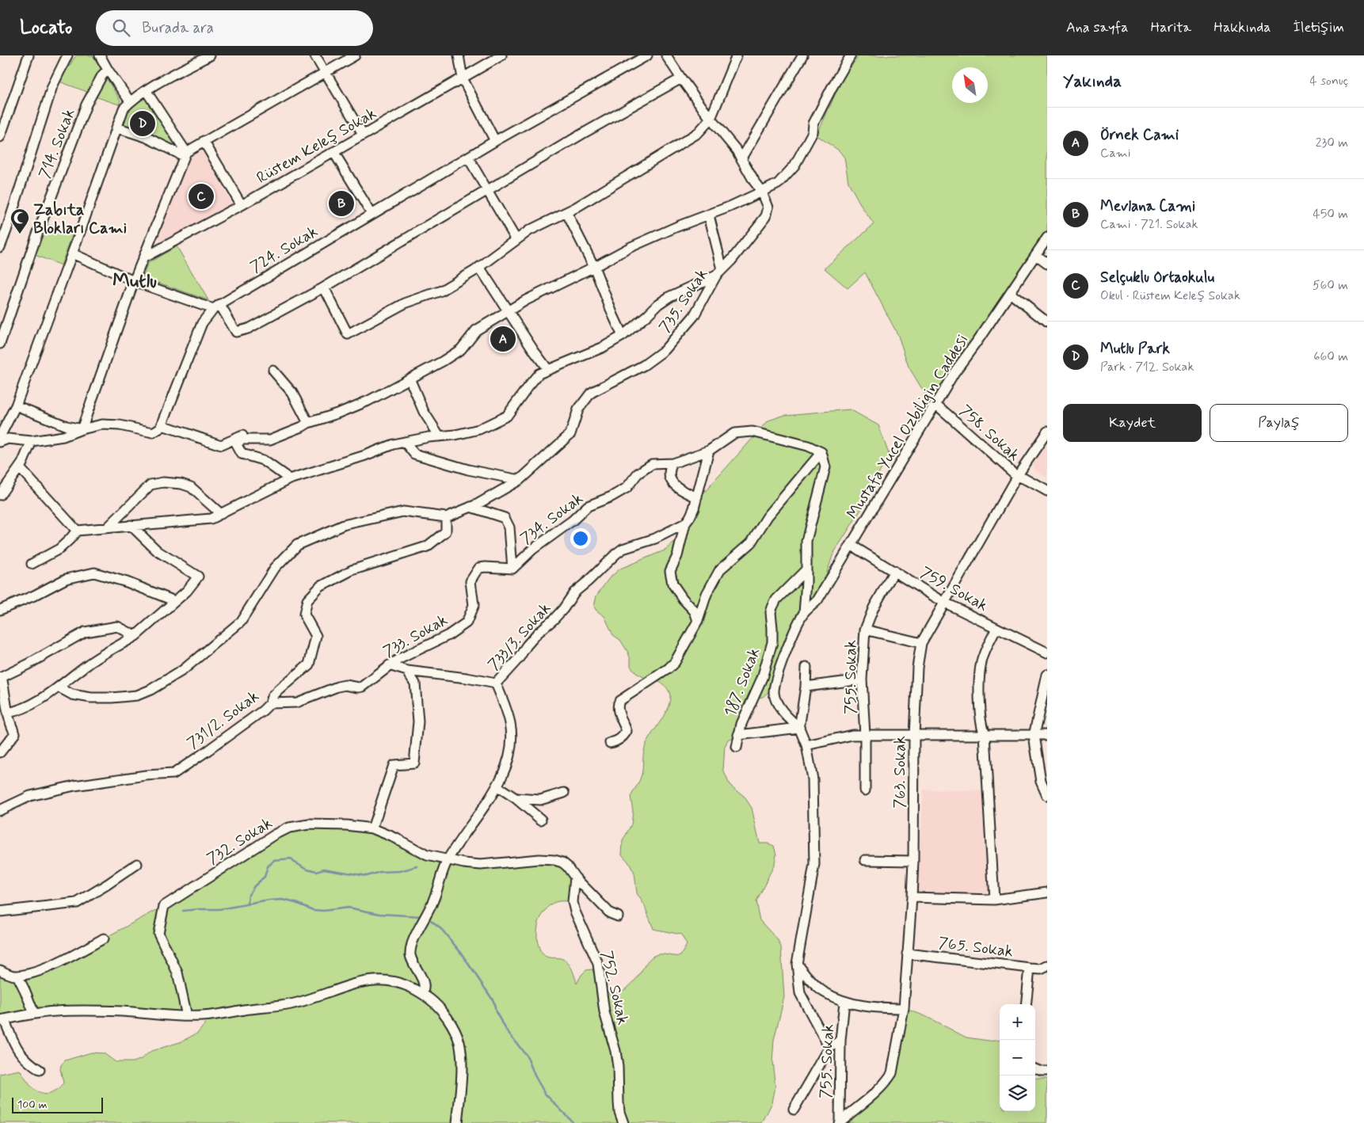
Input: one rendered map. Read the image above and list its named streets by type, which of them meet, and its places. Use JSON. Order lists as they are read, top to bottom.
{
  "streets": {
    "street": [
      "714. Sokak",
      "Rüstem Keleş Sokak",
      "724. Sokak",
      "735. Sokak",
      "Mustafa Yucel Ozbiligin Caddesi",
      "758. Sokak",
      "734. Sokak",
      "759. Sokak",
      "733. Sokak",
      "733/3. Sokak",
      "755. Sokak",
      "187. Sokak",
      "731/2. Sokak",
      "763. Sokak",
      "732. Sokak",
      "765. Sokak",
      "752. Sokak"
    ]
  },
  "crossings": [
    ["735. Sokak", "734. Sokak"],
    ["Mustafa Yucel Ozbiligin Caddesi", "758. Sokak"],
    ["Mustafa Yucel Ozbiligin Caddesi", "759. Sokak"],
    ["758. Sokak", "763. Sokak"],
    ["734. Sokak", "733. Sokak"],
    ["759. Sokak", "755. Sokak"],
    ["759. Sokak", "763. Sokak"],
    ["733. Sokak", "731/2. Sokak"],
    ["733/3. Sokak", "732. Sokak"],
    ["755. Sokak", "763. Sokak"],
    ["763. Sokak", "765. Sokak"]
  ],
  "districts": ["Mutlu"],
  "places": {
    "mosque": ["Zabıta Blokları Cami"]
  },
  "scale_bar": "100 m",
  "north": "top left",
  "page": {
    "header": "Locato",
    "search": "Burada ara",
    "nav": [
      "Ana sayfa",
      "Harita",
      "Hakkında",
      "İletişim"
    ],
    "heading": ["Yakında", "4 sonuç"],
    "list": [
      {
        "mark": "A",
        "name": "Örnek Cami",
        "note": "Cami",
        "value": "230 m"
      },
      {
        "mark": "B",
        "name": "Mevlana Cami",
        "note": "Cami · 721. Sokak",
        "value": "450 m"
      },
      {
        "mark": "C",
        "name": "Selçuklu Ortaokulu",
        "note": "Okul · Rüstem Keleş Sokak",
        "value": "560 m"
      },
      {
        "mark": "D",
        "name": "Mutlu Park",
        "note": "Park · 712. Sokak",
        "value": "660 m"
      }
    ],
    "pins": [
      "D",
      "C",
      "B",
      "A"
    ],
    "buttons": ["Kaydet", "Paylaş"],
    "map_buttons": ["+", "−"],
    "scale": "100 m"
  }
}
